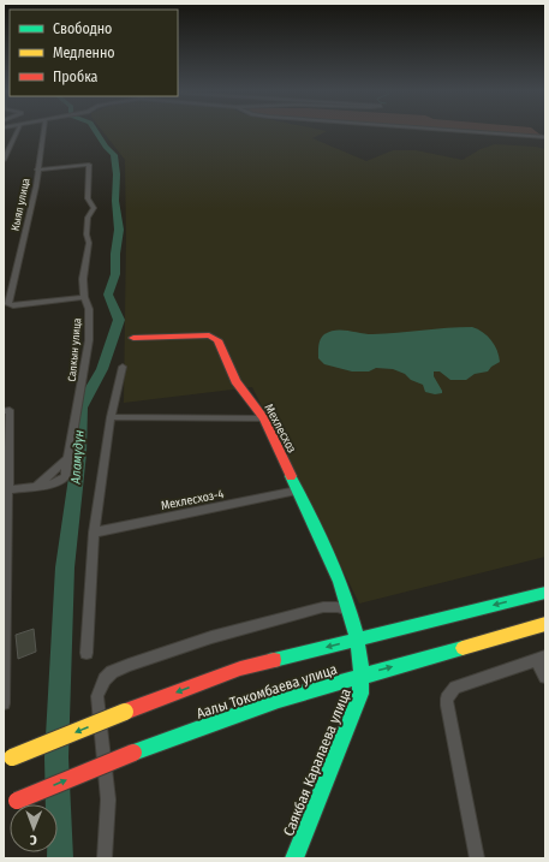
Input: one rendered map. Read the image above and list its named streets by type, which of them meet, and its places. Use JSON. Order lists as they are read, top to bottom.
{
  "streets": {
    "main road": ["Мехлесхоз", "Аалы Токомбаева улица", "Саякбая Каралаева улица"],
    "street": ["Кыял улица", "Салкын улица", "Мехлесхоз-4"]
  },
  "crossings": [
    ["Кыял улица", "Салкын улица"],
    ["Мехлесхоз", "Мехлесхоз-4"],
    ["Мехлесхоз", "Аалы Токомбаева улица"],
    ["Мехлесхоз", "Саякбая Каралаева улица"],
    ["Аалы Токомбаева улица", "Саякбая Каралаева улица"]
  ],
  "water": ["Аламүдүн"],
  "legend": ["Свободно", "Медленно", "Пробка"],
  "north": "bottom"
}
